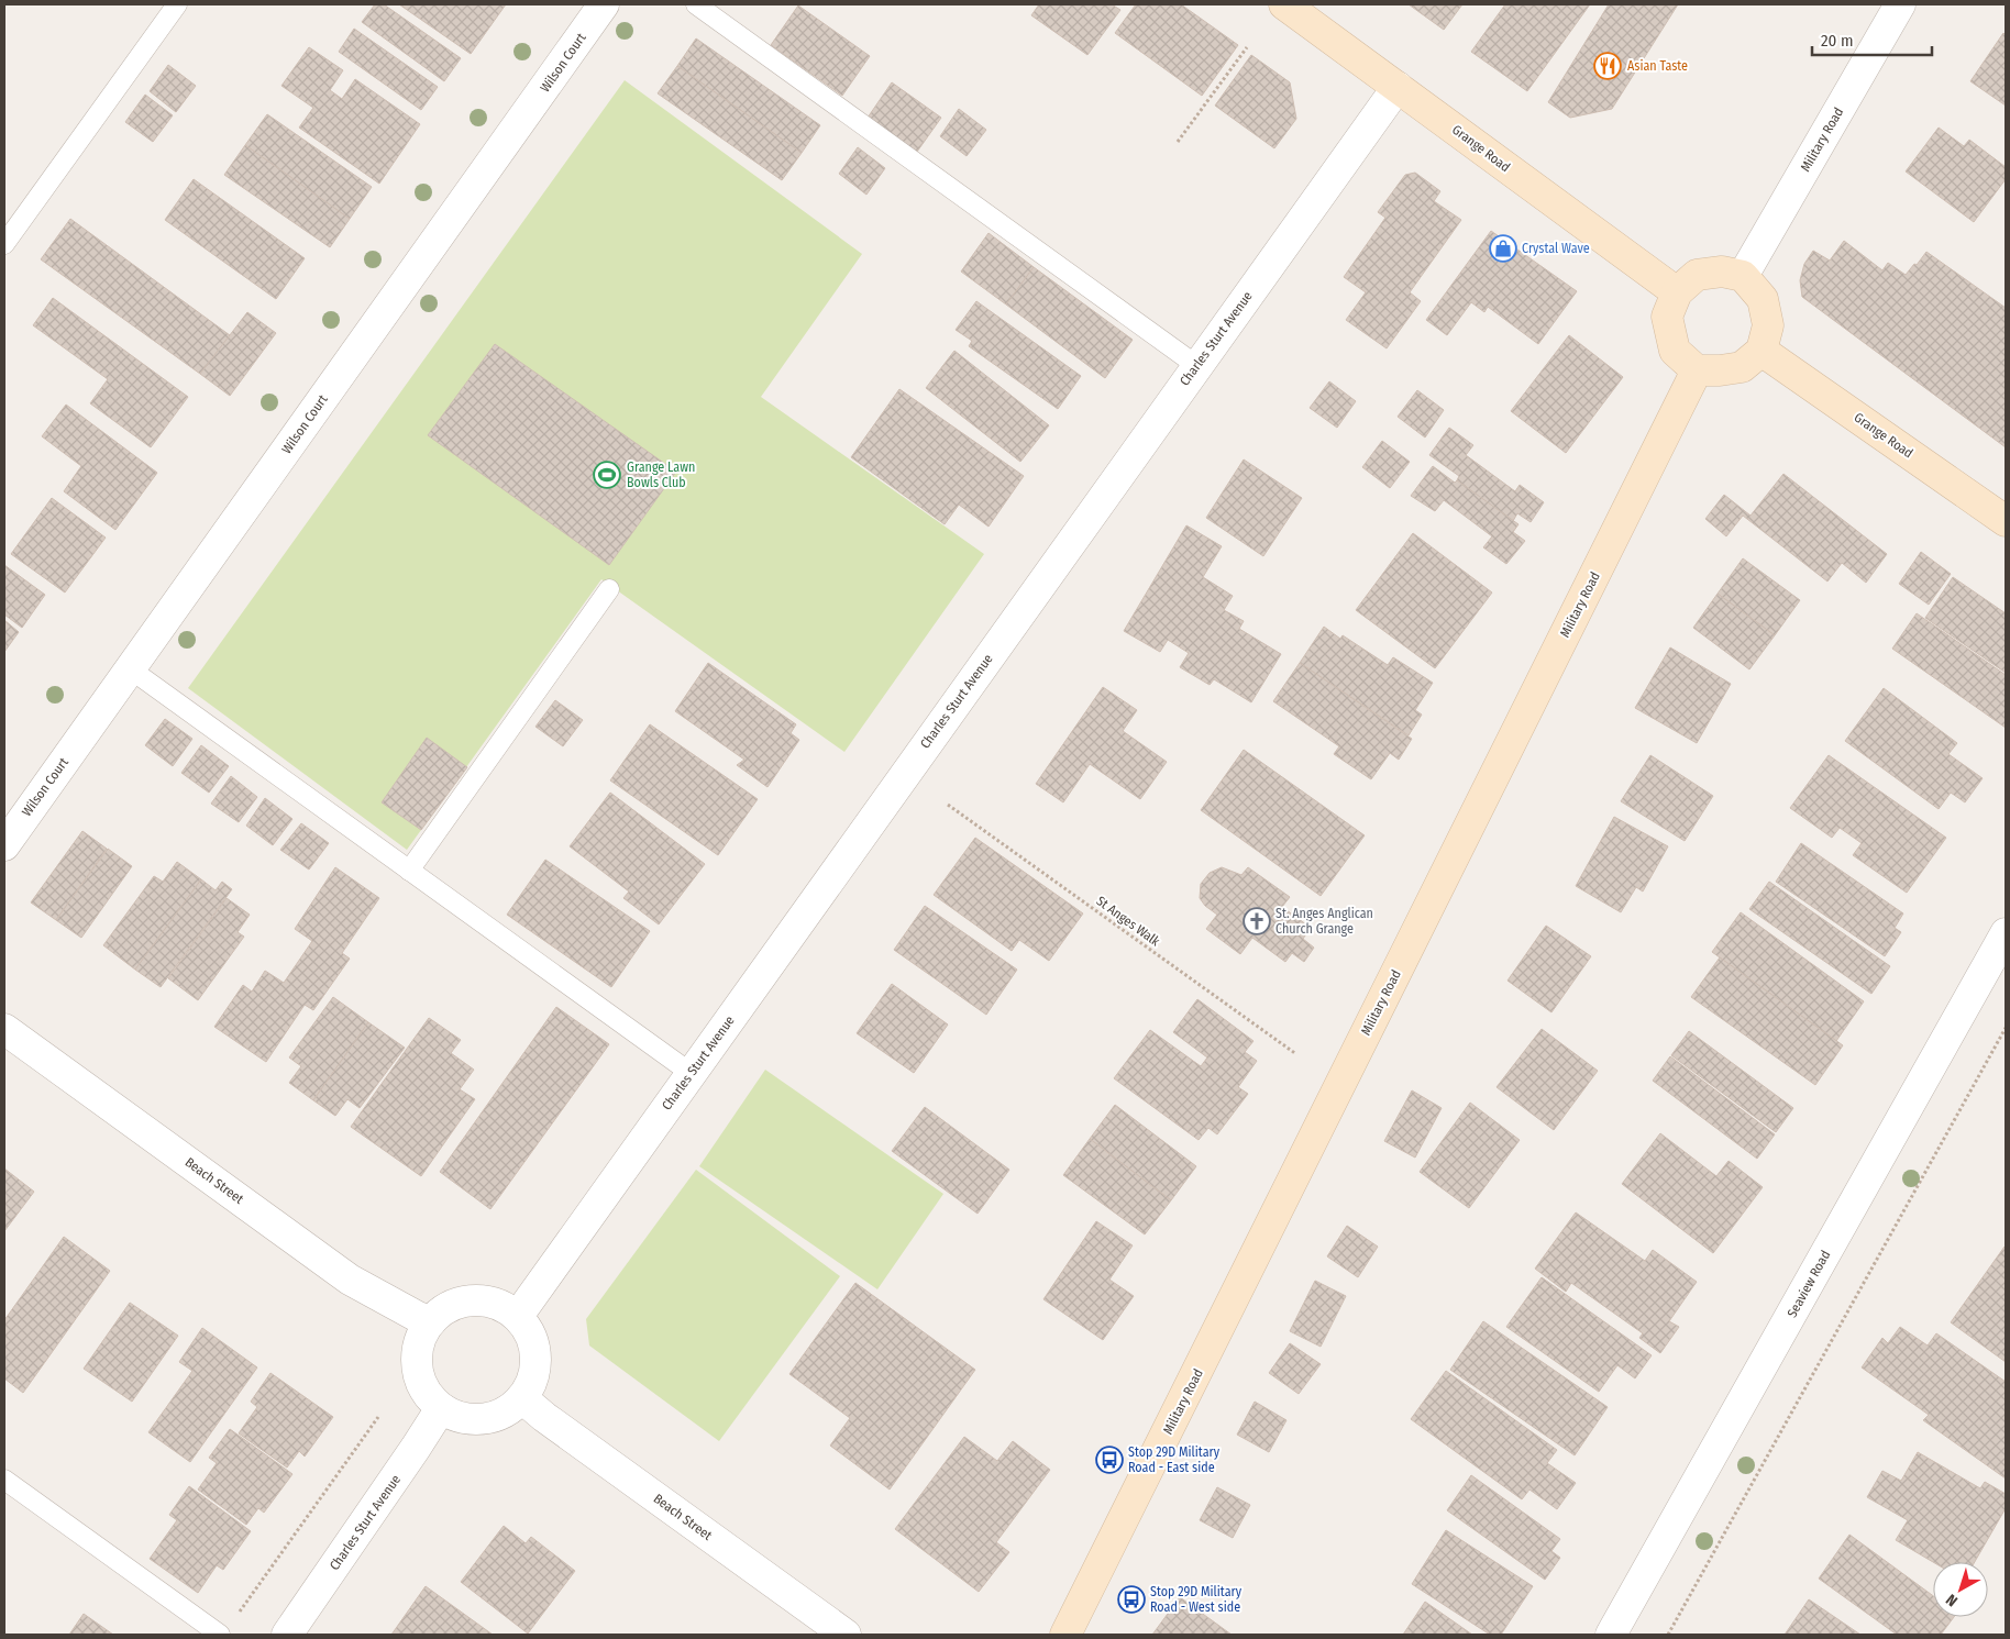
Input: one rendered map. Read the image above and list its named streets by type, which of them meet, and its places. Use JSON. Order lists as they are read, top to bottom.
{
  "streets": {
    "main road": ["Military Road", "Grange Road"],
    "street": [
      "Wilson Court",
      "Charles Sturt Avenue",
      "Beach Street",
      "Seaview Road"
    ],
    "path": ["St Anges Walk"]
  },
  "crossings": [
    ["Military Road", "Grange Road"],
    ["Grange Road", "Charles Sturt Avenue"],
    ["Charles Sturt Avenue", "Beach Street"]
  ],
  "places": {
    "restaurant": ["Asian Taste"],
    "shop": ["Crystal Wave"],
    "sports": ["Grange Lawn Bowls Club"],
    "church": ["St. Anges Anglican Church Grange"],
    "bus stop": ["Stop 29D Military Road - East side", "Stop 29D Military Road - West side"]
  },
  "scale_bar": "20 m",
  "north": "bottom left"
}
